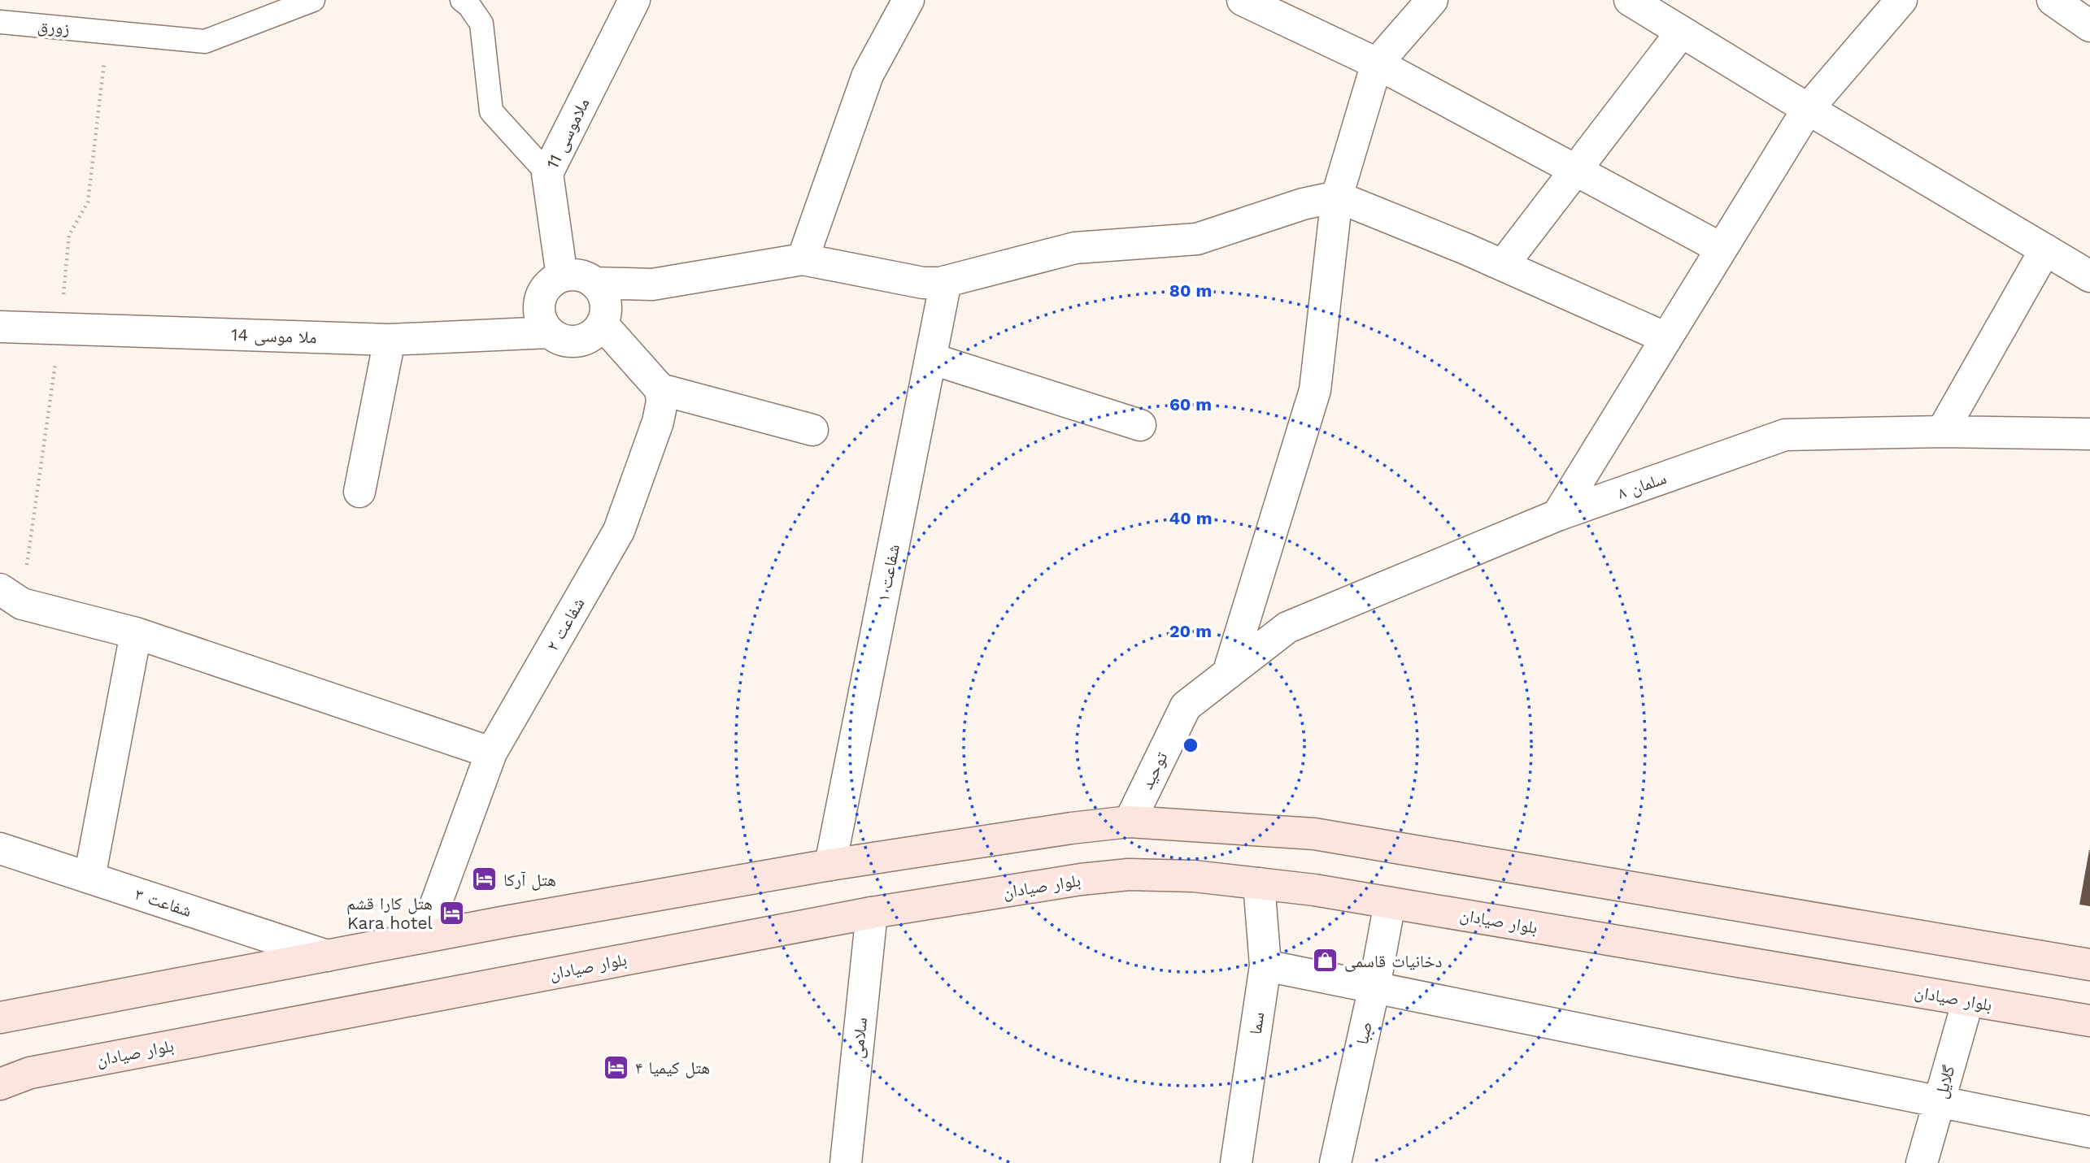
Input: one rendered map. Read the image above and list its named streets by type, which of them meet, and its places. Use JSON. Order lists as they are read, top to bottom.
{
  "streets": {
    "main road": ["بلوار صیادان"],
    "street": [
      "ملاموسی 11",
      "ملا موسی 14",
      "سلمان ۸",
      "شفاعت ۱",
      "شفاعت ۲",
      "توحید",
      "شفاعت ۳",
      "سما",
      "صبا",
      "سلامی",
      "گلایل"
    ],
    "lane": ["زورق"]
  },
  "crossings": [
    ["ملاموسی 11", "ملا موسی 14"],
    ["سلمان ۸", "توحید"],
    ["بلوار صیادان", "سما"],
    ["بلوار صیادان", "صبا"],
    ["بلوار صیادان", "سلامی"],
    ["بلوار صیادان", "گلایل"]
  ],
  "places": {
    "hotel": ["هتل آرکا", "هتل کارا قشم Kara hotel", "هتل کیمیا ۴"],
    "shop": ["دخانیات قاسمی"]
  },
  "rings": [
    "80 m",
    "60 m",
    "40 m",
    "20 m"
  ]
}
